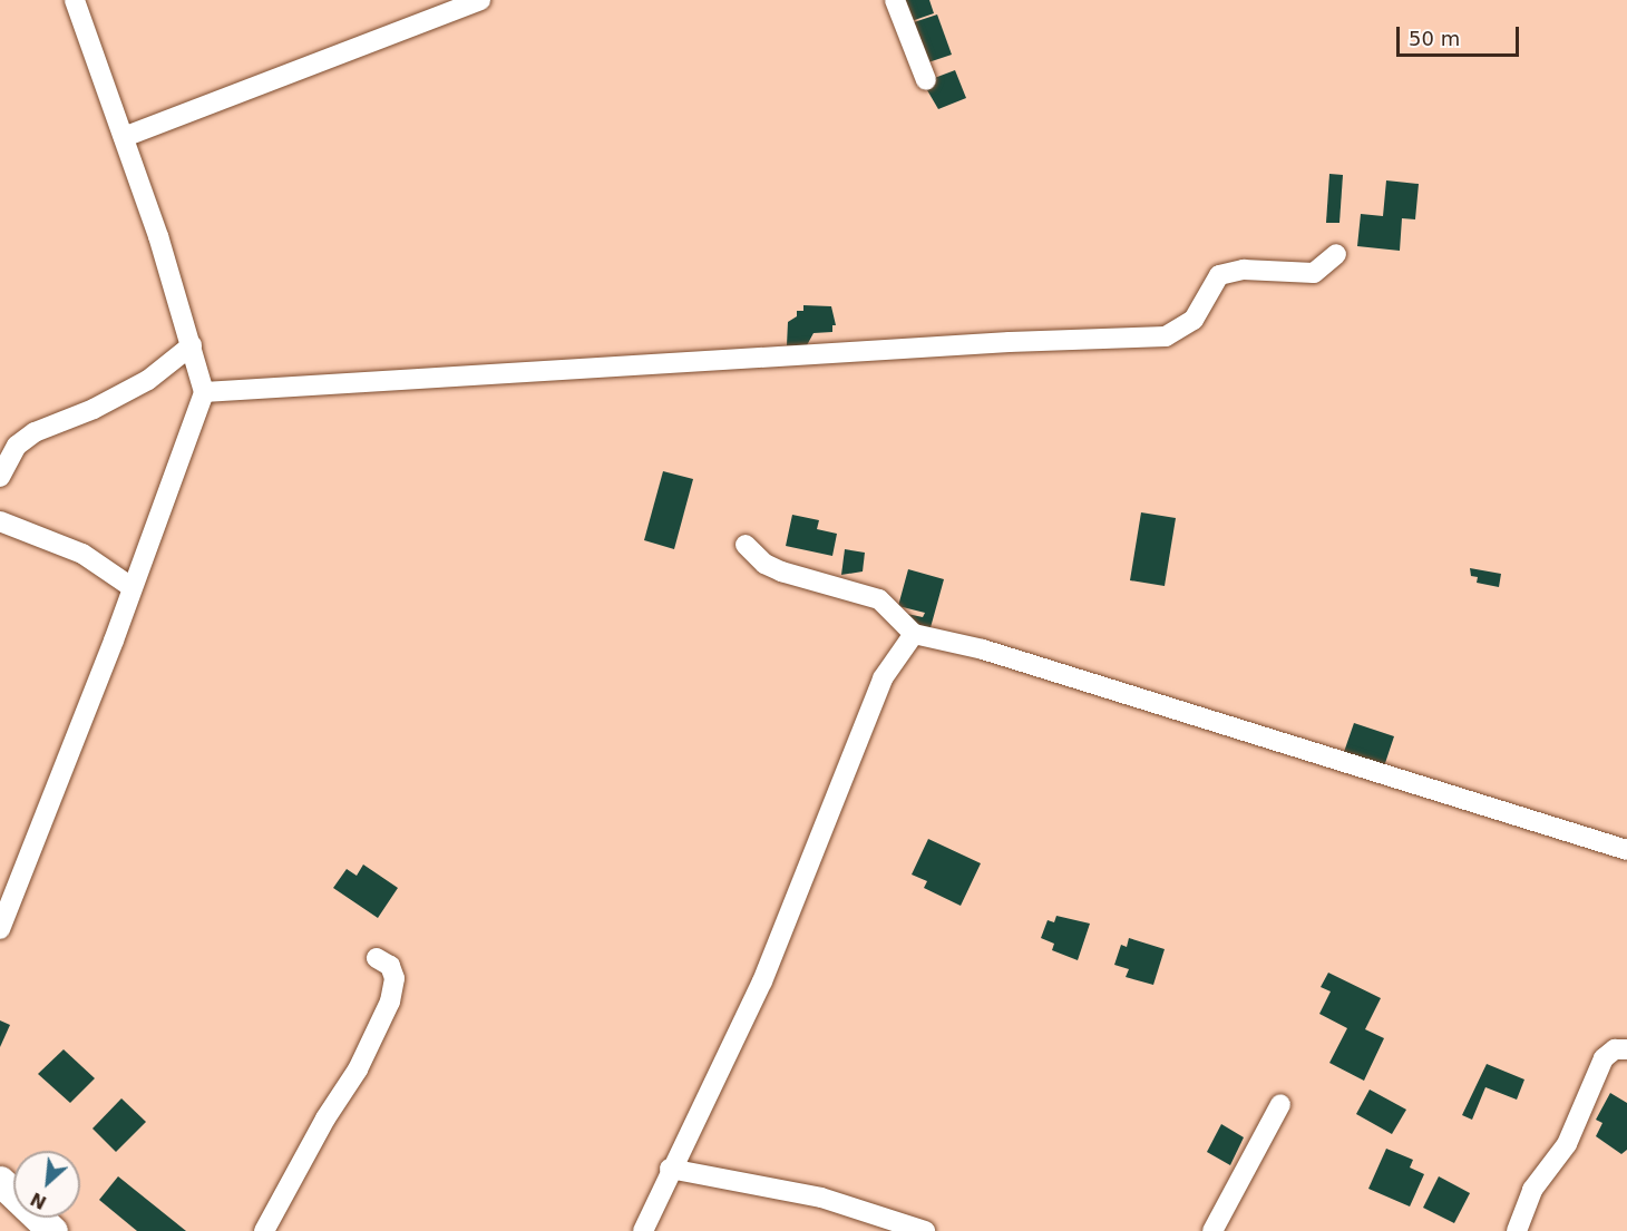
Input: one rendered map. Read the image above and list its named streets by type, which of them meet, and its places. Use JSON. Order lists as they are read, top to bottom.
{
  "scale_bar": "50 m",
  "north": "bottom left"
}
